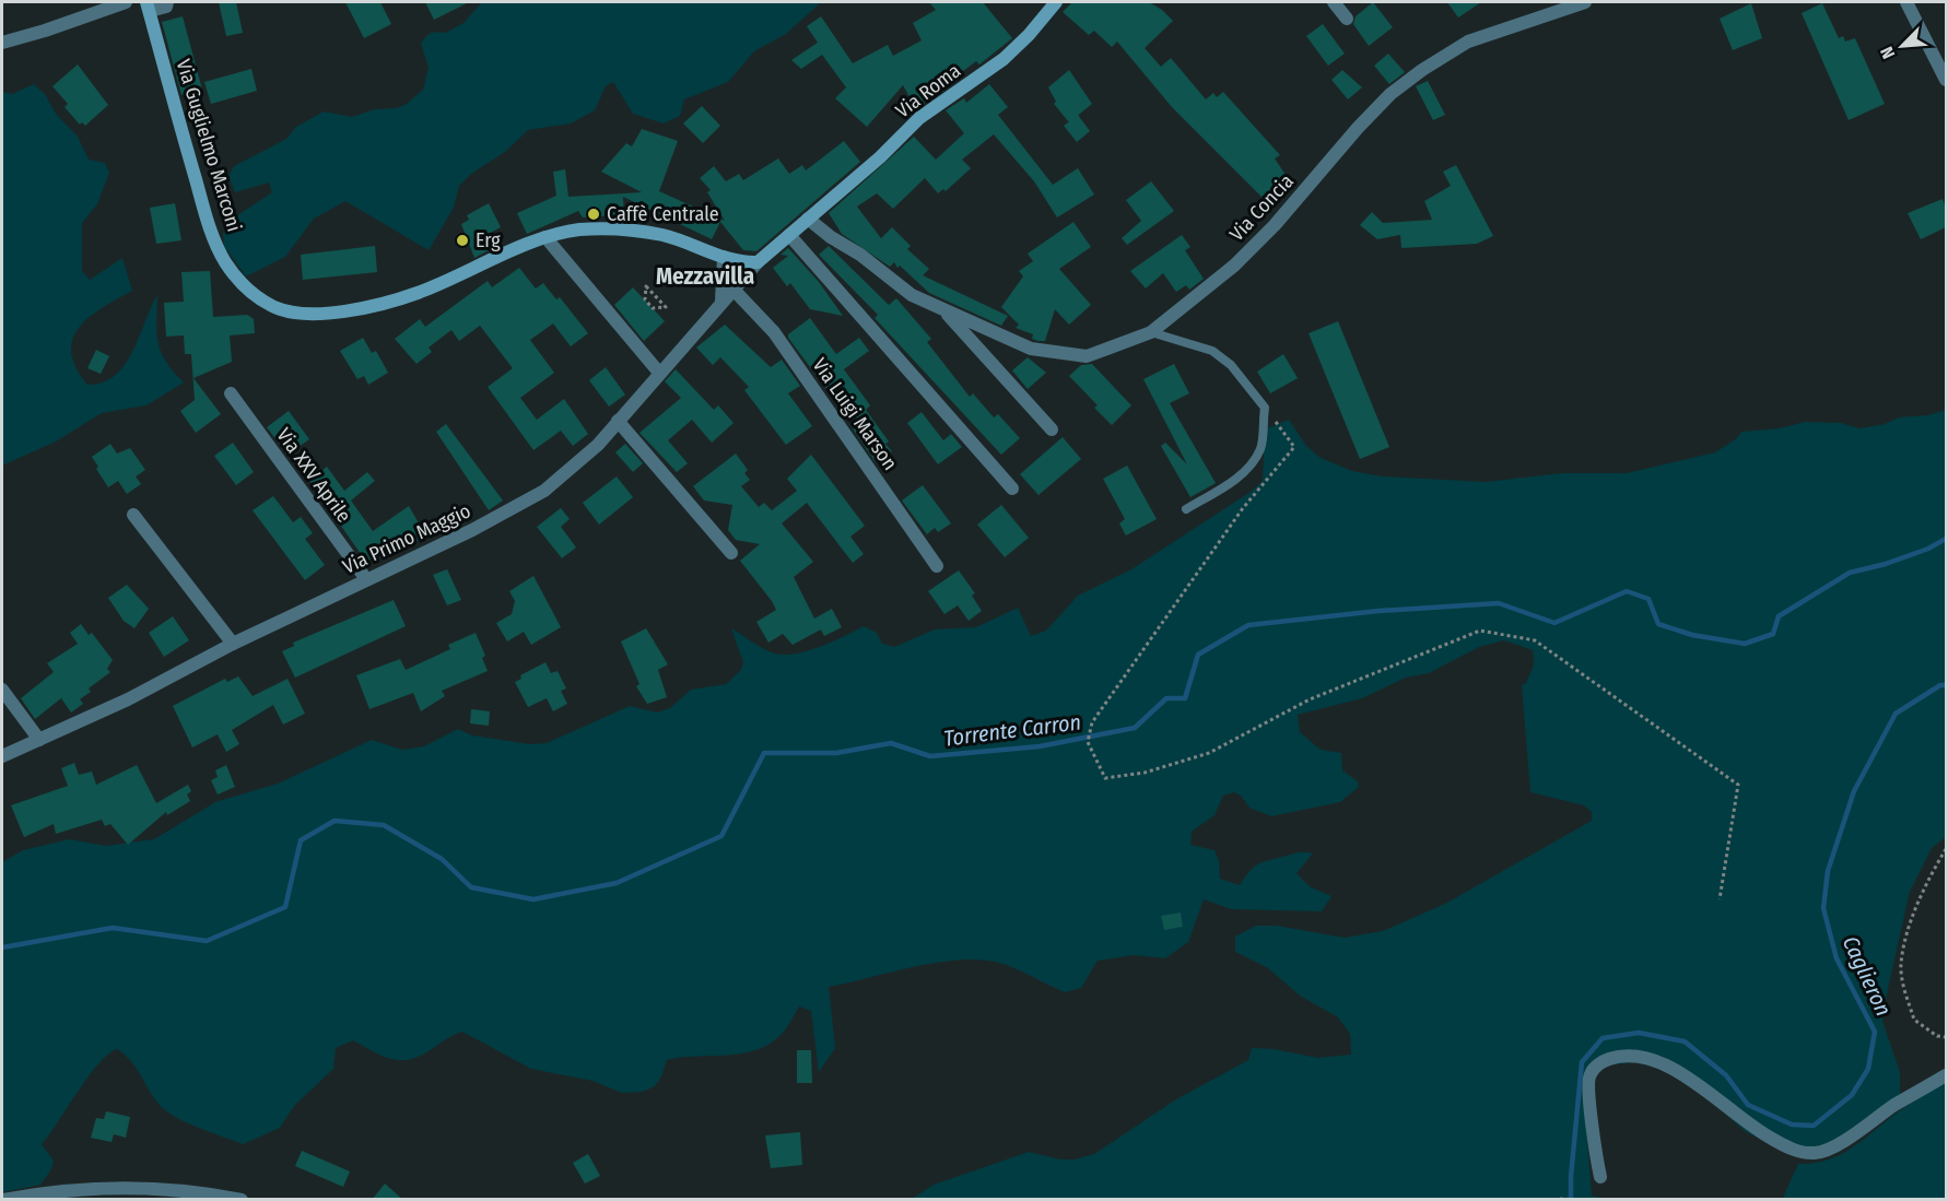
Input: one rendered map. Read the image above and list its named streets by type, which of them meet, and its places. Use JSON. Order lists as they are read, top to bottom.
{
  "streets": {
    "main road": ["Via Roma", "Via Guglielmo Marconi"],
    "street": [
      "Via Concia",
      "Via Luigi Marson",
      "Via XXV Aprile",
      "Via Primo Maggio"
    ]
  },
  "crossings": [
    ["Via Roma", "Via Guglielmo Marconi"],
    ["Via Roma", "Via Concia"],
    ["Via Roma", "Via Primo Maggio"],
    ["Via Guglielmo Marconi", "Via Primo Maggio"],
    ["Via Luigi Marson", "Via Primo Maggio"],
    ["Via XXV Aprile", "Via Primo Maggio"]
  ],
  "districts": ["Mezzavilla"],
  "water": ["Torrente Carron", "Caglieron"],
  "places": ["Caffè Centrale", "Erg"],
  "north": "bottom left"
}
